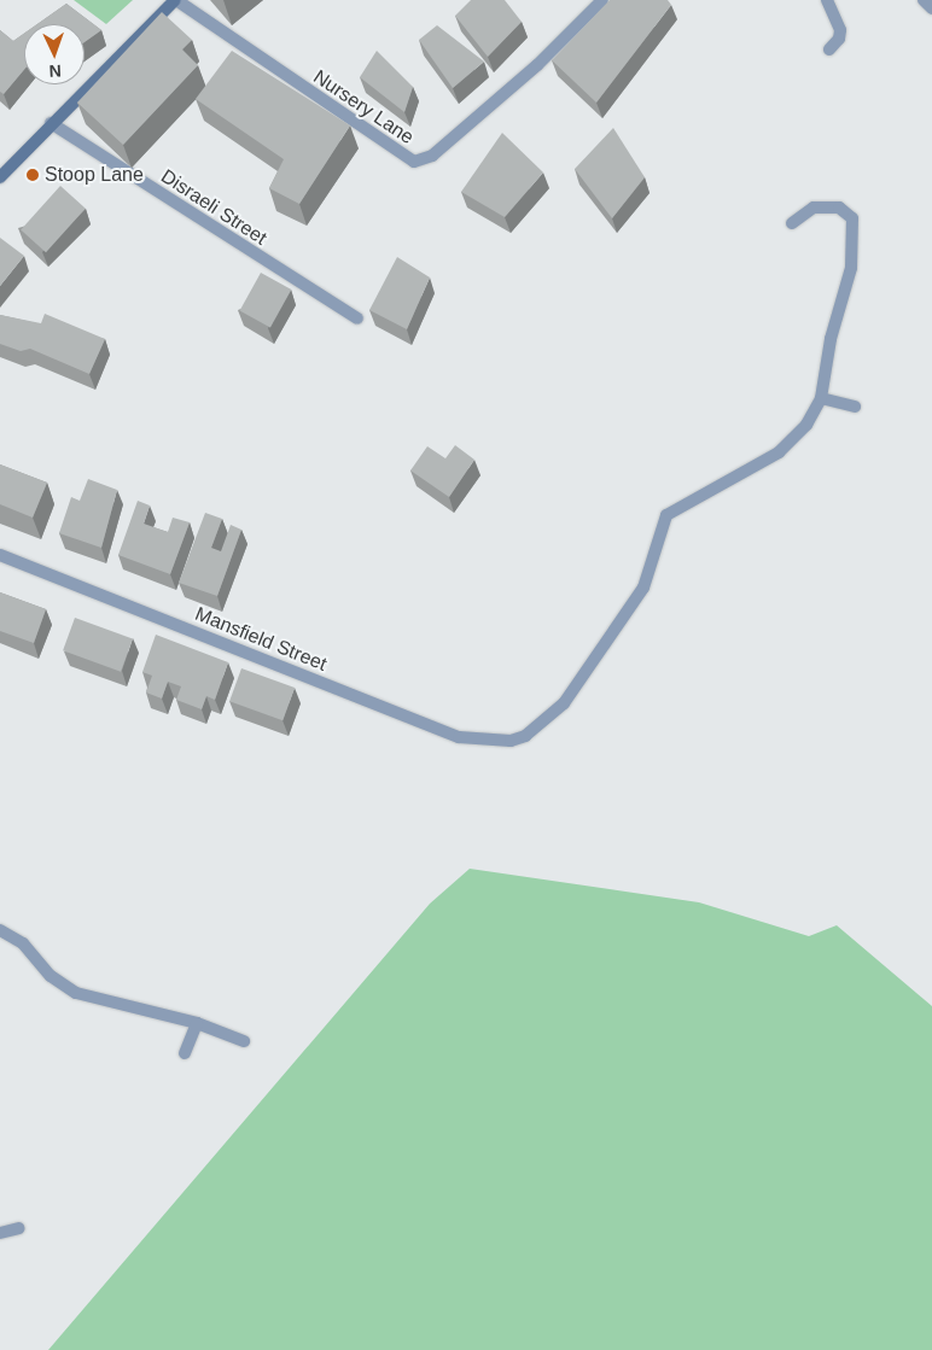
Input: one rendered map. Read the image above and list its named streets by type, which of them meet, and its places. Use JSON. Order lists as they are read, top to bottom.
{
  "streets": {
    "street": ["Nursery Lane", "Disraeli Street", "Mansfield Street"]
  },
  "places": ["Stoop Lane"],
  "north": "bottom"
}
